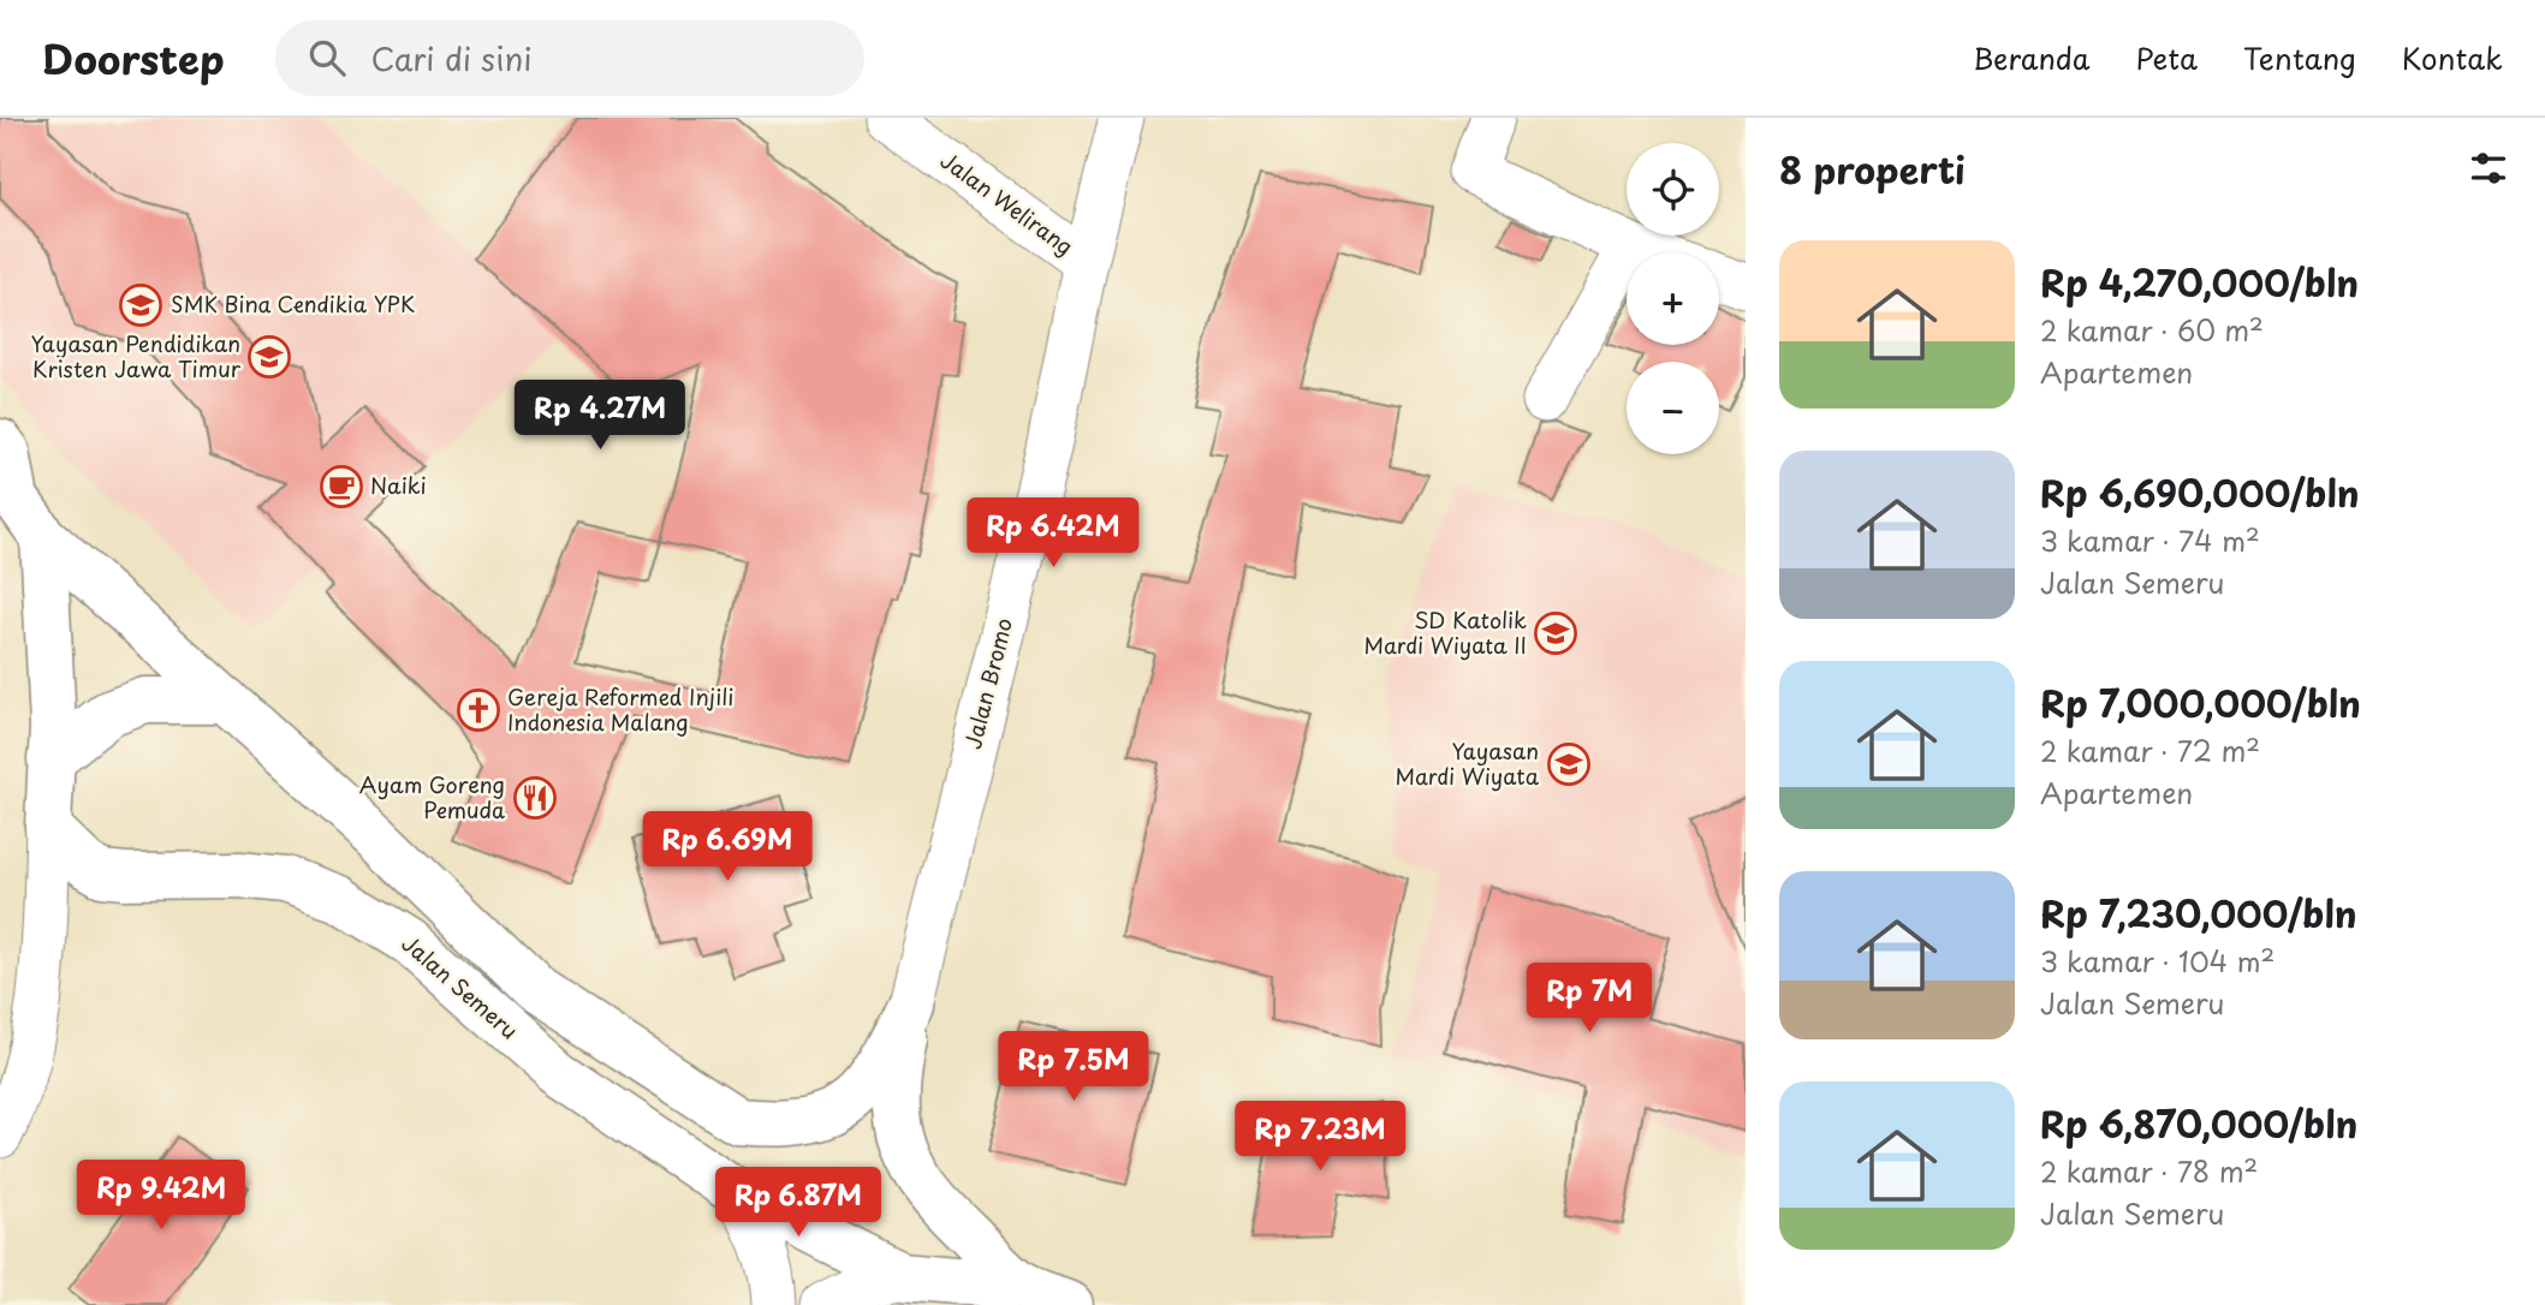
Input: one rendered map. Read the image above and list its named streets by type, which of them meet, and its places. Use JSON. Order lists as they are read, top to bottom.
{
  "streets": {
    "main road": ["Jalan Bromo", "Jalan Semeru"],
    "street": ["Jalan Welirang"]
  },
  "crossings": [
    ["Jalan Welirang", "Jalan Bromo"],
    ["Jalan Bromo", "Jalan Semeru"]
  ],
  "places": {
    "school or university": [
      "SMK Bina Cendikia YPK",
      "Yayasan Pendidikan Kristen Jawa Timur",
      "SD Katolik Mardi Wiyata II",
      "Yayasan Mardi Wiyata"
    ],
    "cafe": ["Naiki"],
    "church": ["Gereja Reformed Injili Indonesia Malang"],
    "restaurant": ["Ayam Goreng Pemuda"]
  },
  "page": {
    "header": "Doorstep",
    "search": "Cari di sini",
    "nav": [
      "Beranda",
      "Peta",
      "Tentang",
      "Kontak"
    ],
    "heading": "8 properti",
    "map_buttons": ["+", "−"],
    "list": [
      {
        "name": "Rp 4,270,000/bln",
        "note": "2 kamar · 60 m² · Apartemen"
      },
      {
        "name": "Rp 6,690,000/bln",
        "note": "3 kamar · 74 m² · Jalan Semeru"
      },
      {
        "name": "Rp 7,000,000/bln",
        "note": "2 kamar · 72 m² · Apartemen"
      },
      {
        "name": "Rp 7,230,000/bln",
        "note": "3 kamar · 104 m² · Jalan Semeru"
      },
      {
        "name": "Rp 6,870,000/bln",
        "note": "2 kamar · 78 m² · Jalan Semeru"
      }
    ],
    "price": [
      "Rp 4.27M",
      "Rp 6.42M",
      "Rp 6.69M",
      "Rp 7M",
      "Rp 7.5M",
      "Rp 7.23M",
      "Rp 9.42M",
      "Rp 6.87M"
    ]
  }
}
